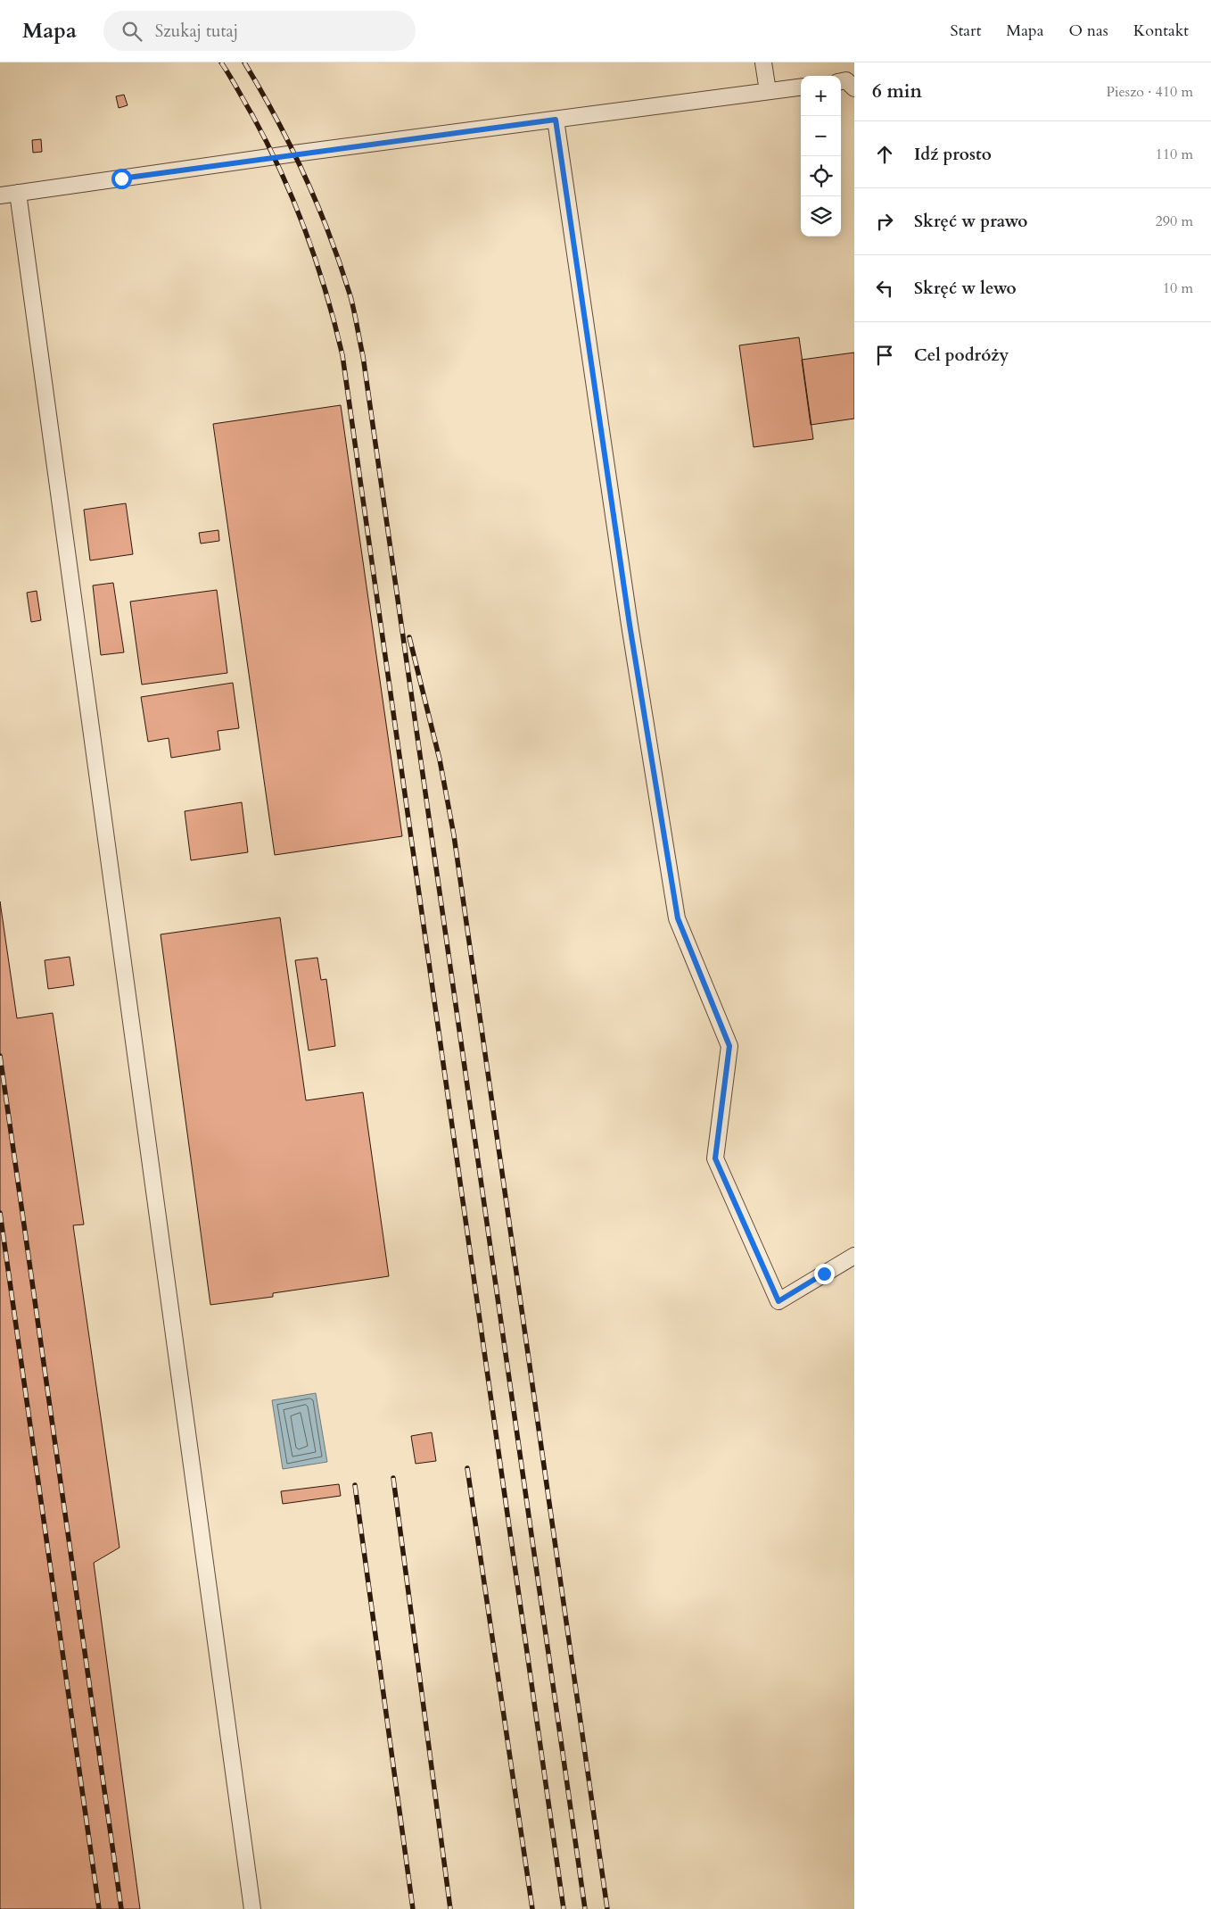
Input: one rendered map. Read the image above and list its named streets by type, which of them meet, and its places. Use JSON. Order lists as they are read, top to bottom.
{
  "page": {
    "header": "Mapa",
    "search": "Szukaj tutaj",
    "nav": [
      "Start",
      "Mapa",
      "O nas",
      "Kontakt"
    ],
    "heading": ["6 min", "Pieszo · 410 m"],
    "map_buttons": ["+", "−"],
    "list": [
      ["Idź prosto", "110 m"],
      ["Skręć w prawo", "290 m"],
      ["Skręć w lewo", "10 m"],
      "Cel podróży"
    ]
  }
}
